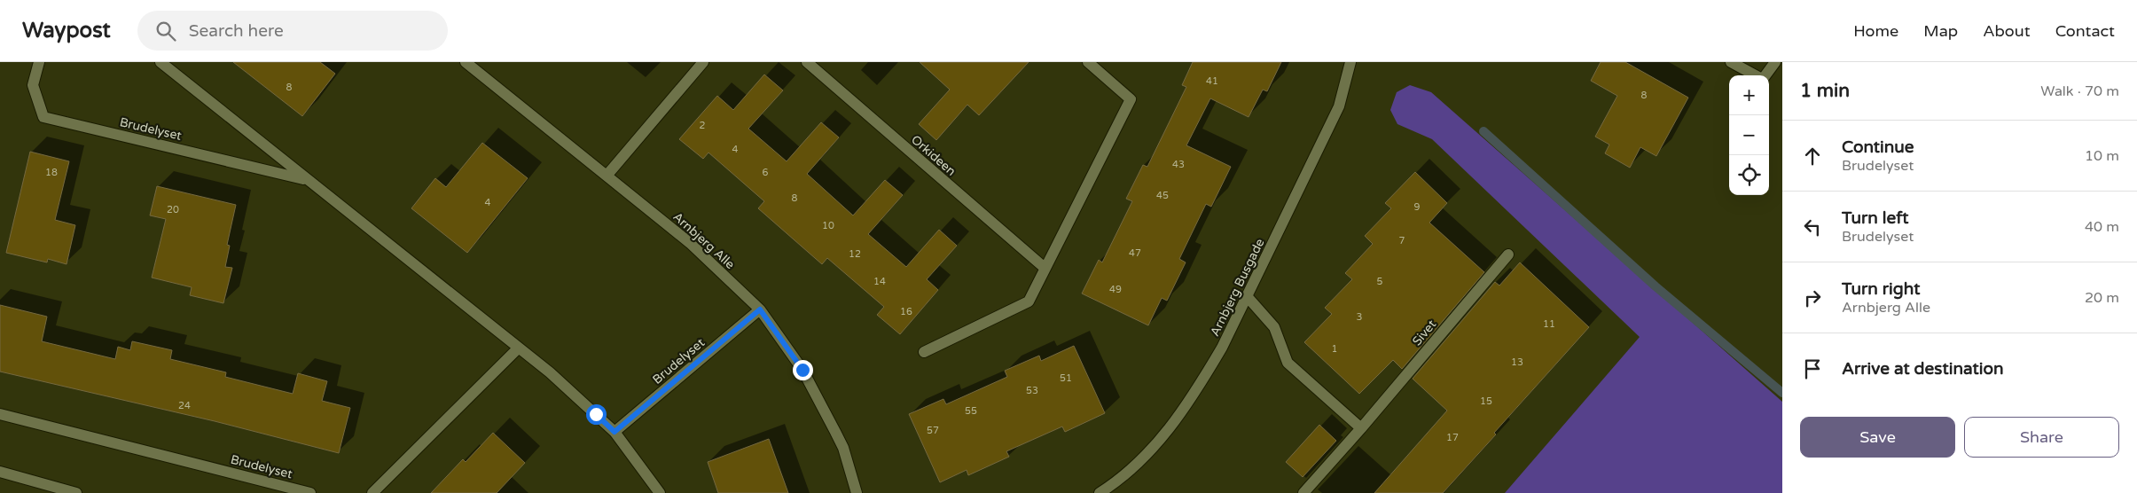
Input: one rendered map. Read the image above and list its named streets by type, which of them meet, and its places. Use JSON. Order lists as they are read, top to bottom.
{
  "streets": {
    "street": [
      "Brudelyset",
      "Orkideen",
      "Arnbjerg Alle",
      "Arnbjerg Busgade",
      "Sivet"
    ]
  },
  "crossings": [
    ["Brudelyset", "Arnbjerg Alle"]
  ],
  "house_numbers": [
    "41",
    "8",
    "8",
    "2",
    "4",
    "43",
    "18",
    "6",
    "45",
    "8",
    "4",
    "9",
    "20",
    "10",
    "7",
    "47",
    "12",
    "14",
    "5",
    "49",
    "16",
    "3",
    "11",
    "1",
    "13",
    "51",
    "53",
    "15",
    "24",
    "55",
    "57",
    "17"
  ],
  "page": {
    "header": "Waypost",
    "search": "Search here",
    "nav": [
      "Home",
      "Map",
      "About",
      "Contact"
    ],
    "heading": ["1 min", "Walk · 70 m"],
    "map_buttons": ["+", "−"],
    "list": [
      ["Continue", "Brudelyset", "10 m"],
      ["Turn left", "Brudelyset", "40 m"],
      ["Turn right", "Arnbjerg Alle", "20 m"],
      "Arrive at destination"
    ],
    "buttons": ["Save", "Share"]
  }
}
